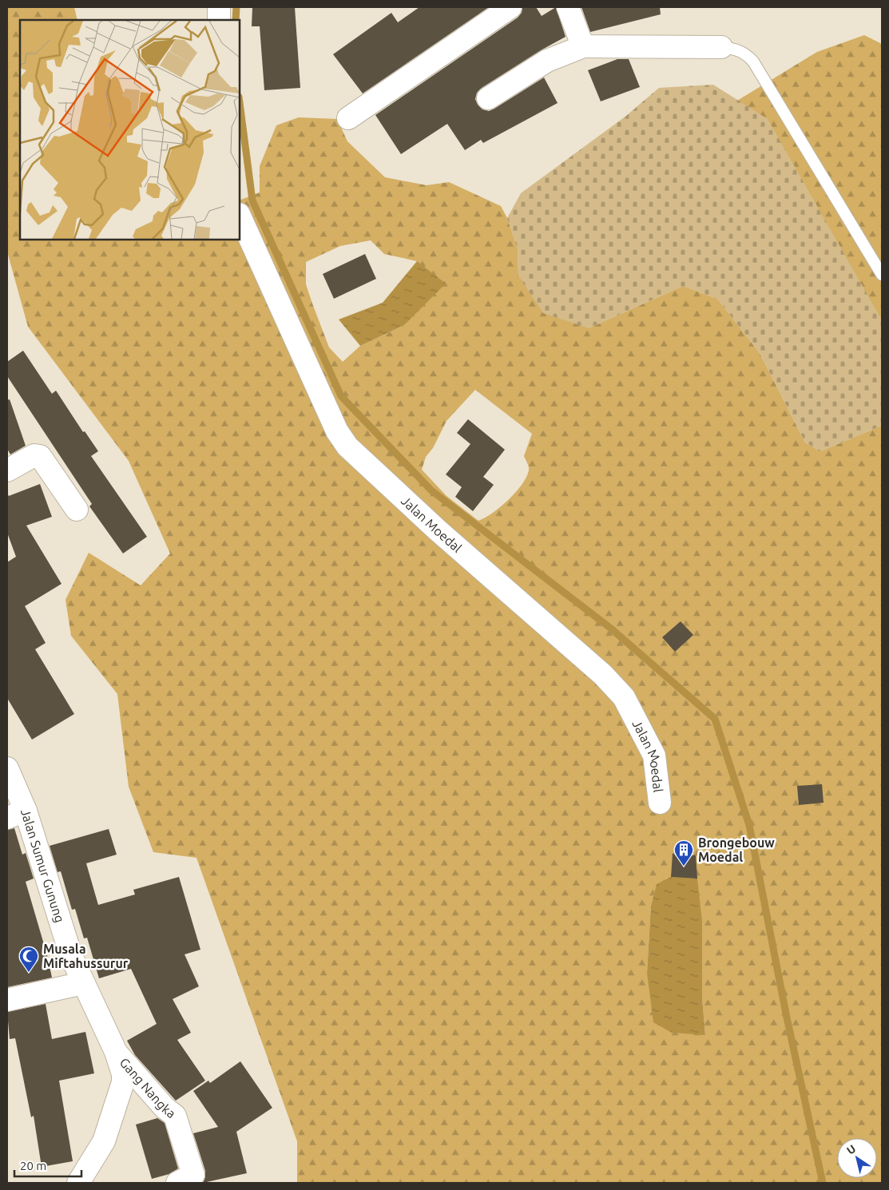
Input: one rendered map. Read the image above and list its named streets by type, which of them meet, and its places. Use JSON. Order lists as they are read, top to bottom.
{
  "streets": {
    "street": ["Jalan Moedal", "Jalan Sumur Gunung", "Gang Nangka"]
  },
  "crossings": [
    ["Jalan Sumur Gunung", "Gang Nangka"]
  ],
  "places": {
    "building": ["Brongebouw Moedal"],
    "mosque": ["Musala Miftahussurur"]
  },
  "scale_bar": "20 m",
  "north": "top left"
}
